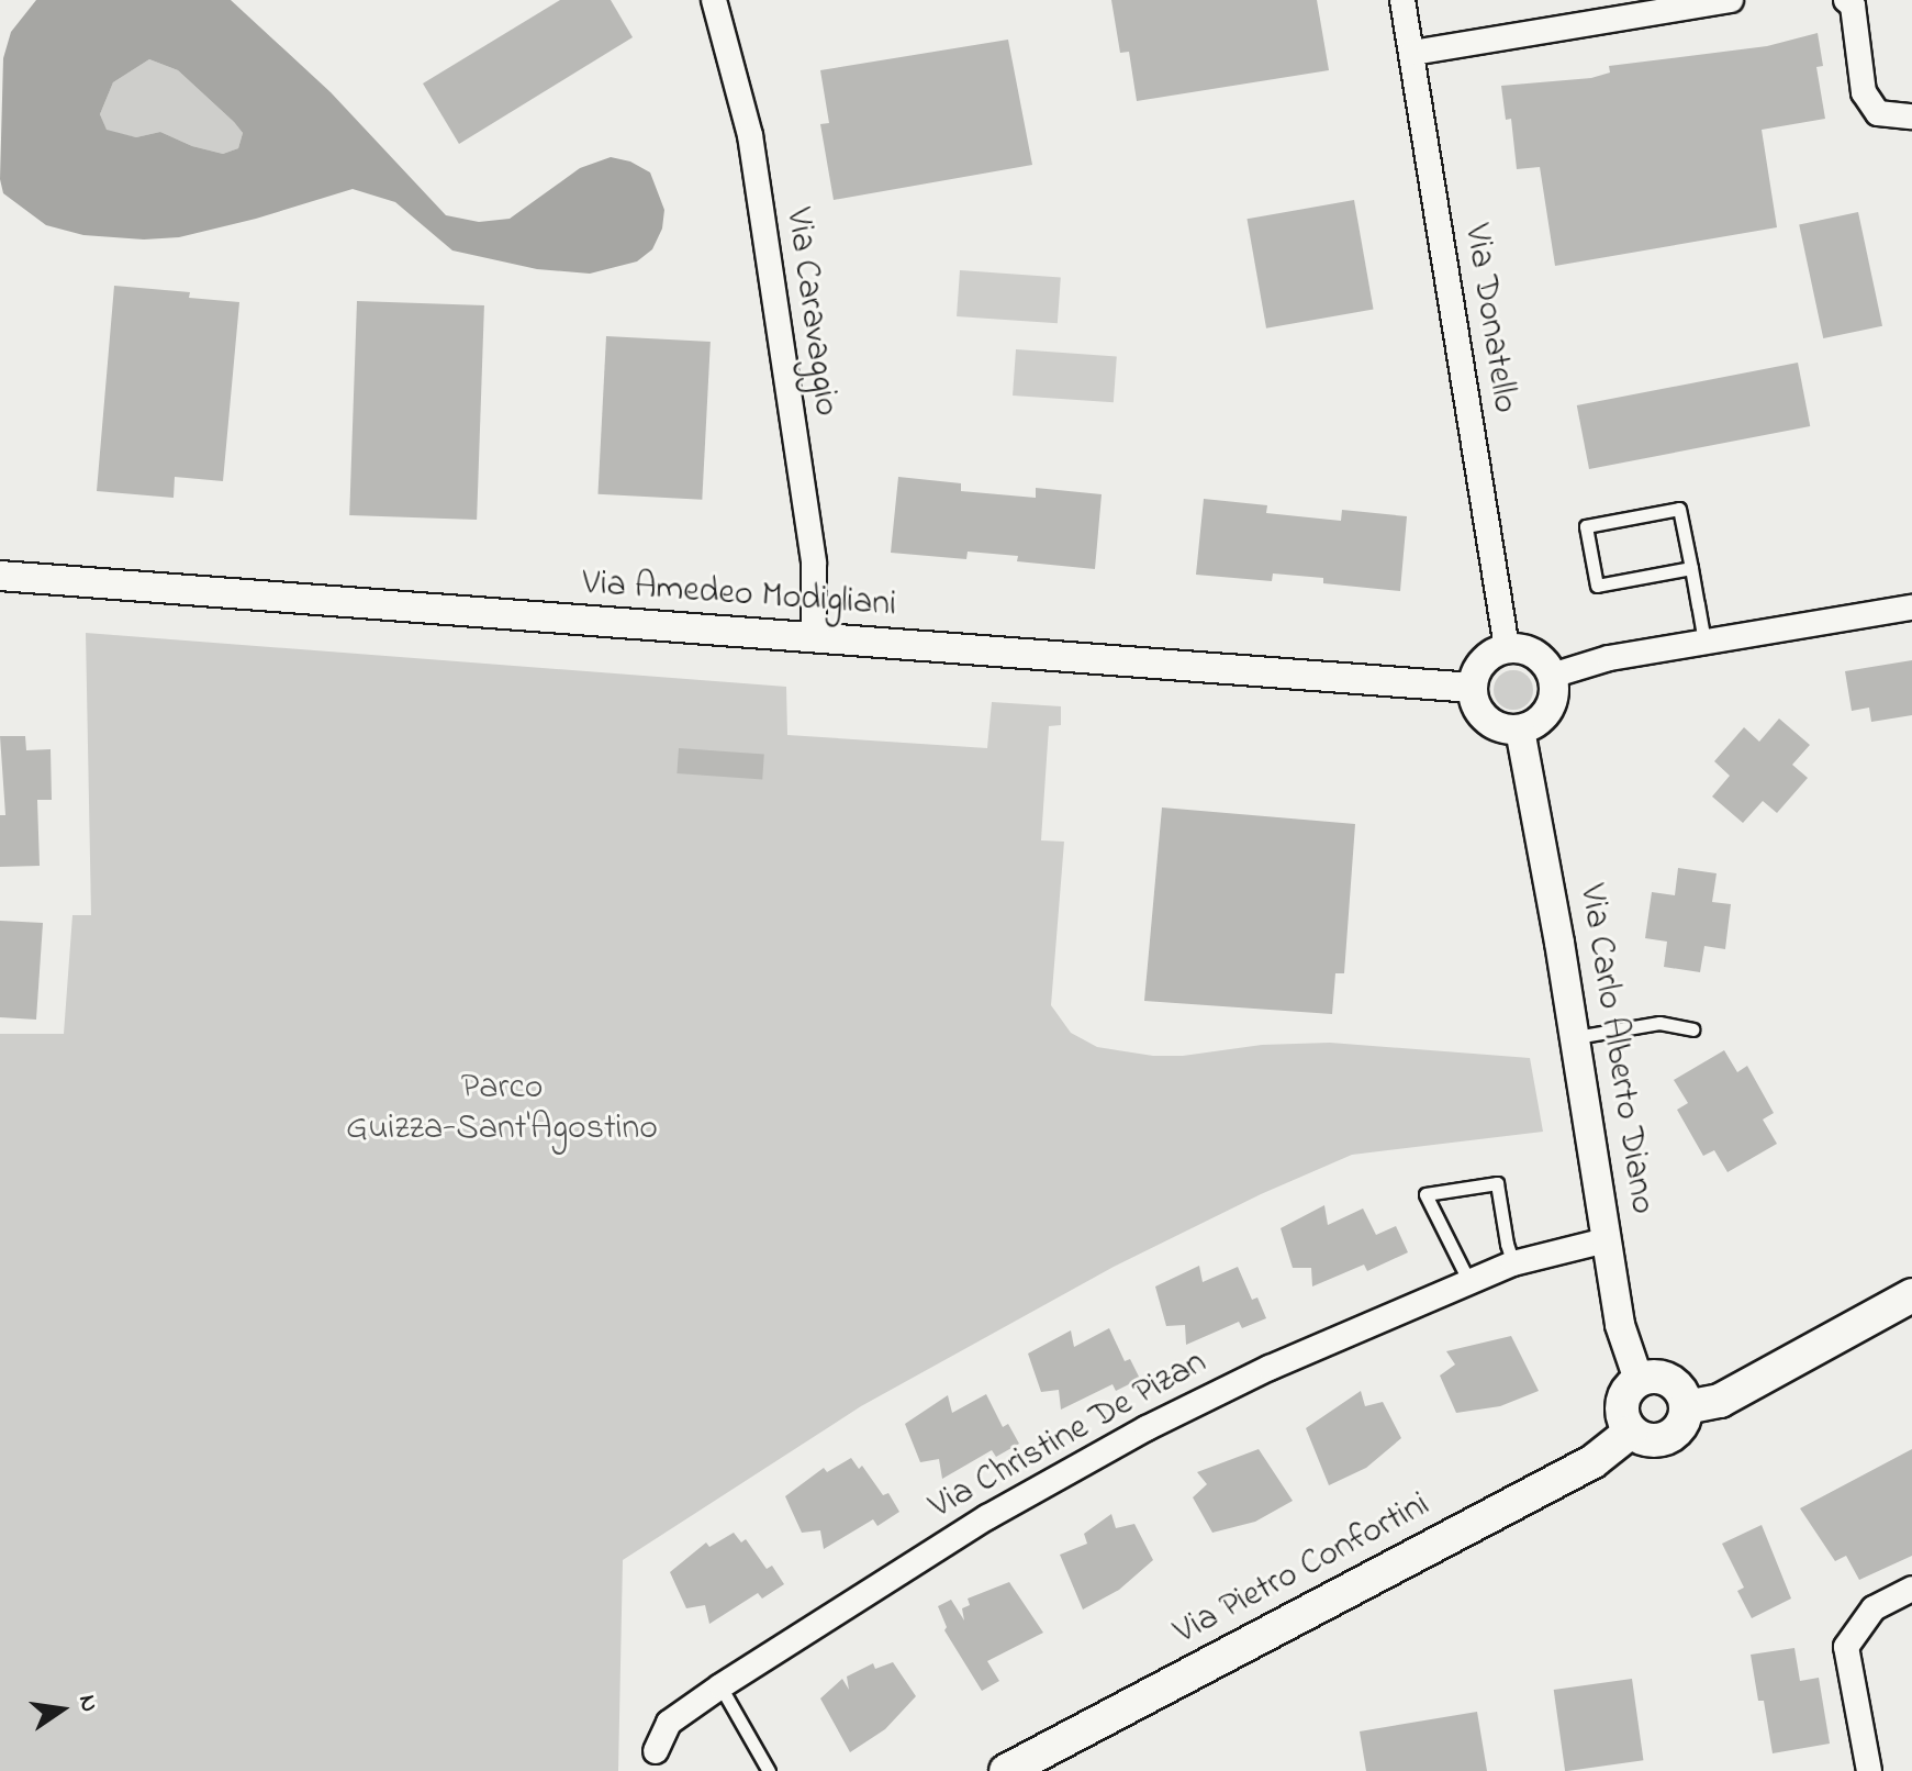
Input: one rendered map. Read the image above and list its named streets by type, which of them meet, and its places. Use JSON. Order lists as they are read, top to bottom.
{
  "streets": {
    "main road": ["Via Pietro Confortini"],
    "street": [
      "Via Caravaggio",
      "Via Donatello",
      "Via Amedeo Modigliani",
      "Via Carlo Alberto Diano",
      "Via Christine De Pizan"
    ]
  },
  "crossings": [
    ["Via Caravaggio", "Via Amedeo Modigliani"],
    ["Via Donatello", "Via Amedeo Modigliani"],
    ["Via Donatello", "Via Carlo Alberto Diano"],
    ["Via Amedeo Modigliani", "Via Carlo Alberto Diano"],
    ["Via Carlo Alberto Diano", "Via Christine De Pizan"],
    ["Via Carlo Alberto Diano", "Via Pietro Confortini"]
  ],
  "parks": ["Parco Guizza-Sant'Agostino"],
  "north": "right"
}
